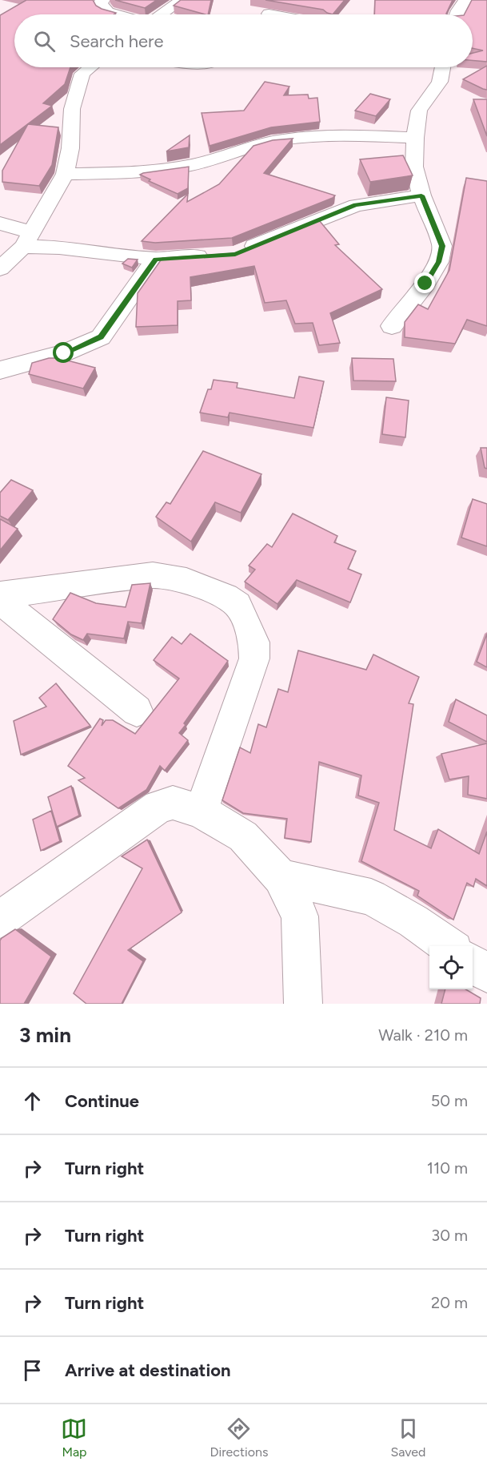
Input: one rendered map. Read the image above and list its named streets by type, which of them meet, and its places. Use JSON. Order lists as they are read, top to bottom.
{
  "page": {
    "search": "Search here",
    "heading": ["3 min", "Walk · 210 m"],
    "list": [
      ["Continue", "50 m"],
      ["Turn right", "110 m"],
      ["Turn right", "30 m"],
      ["Turn right", "20 m"],
      "Arrive at destination"
    ],
    "nav": ["Map", "Directions", "Saved"]
  }
}
